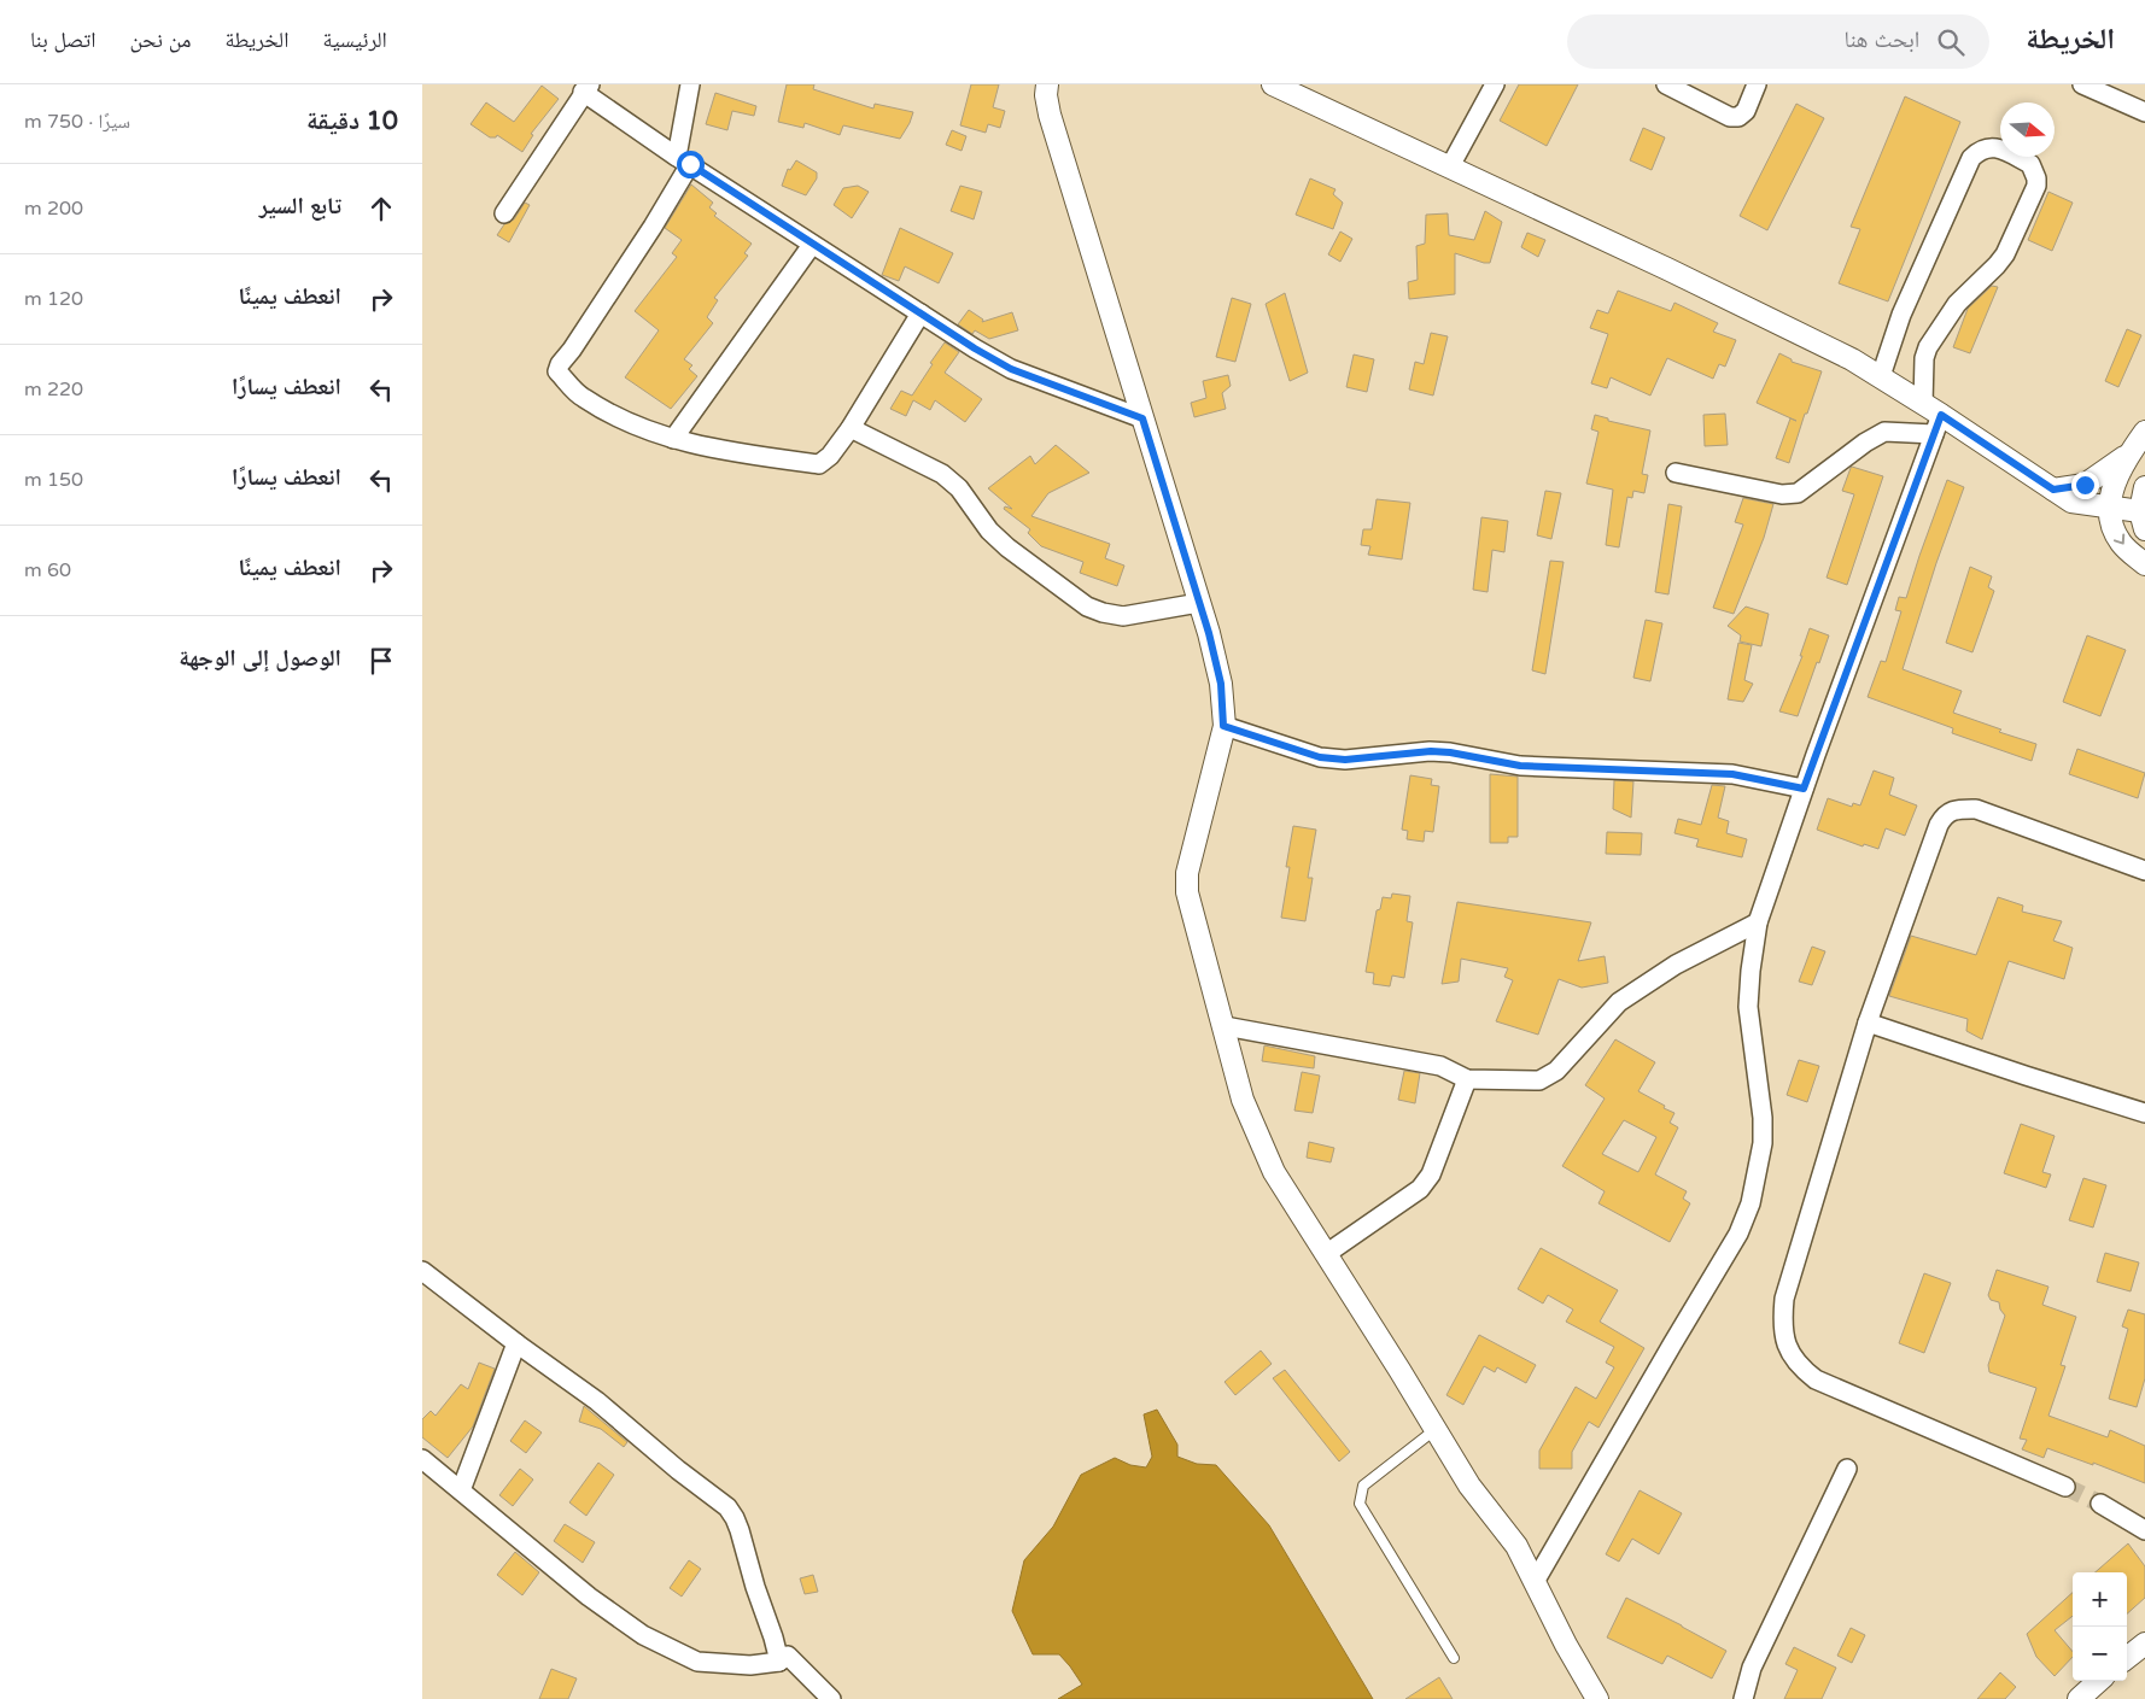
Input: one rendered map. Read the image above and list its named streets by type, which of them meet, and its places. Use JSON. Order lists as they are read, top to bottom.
{
  "north": "right",
  "page": {
    "header": "الخريطة",
    "search": "ابحث هنا",
    "nav": [
      "الرئيسية",
      "الخريطة",
      "من نحن",
      "اتصل بنا"
    ],
    "heading": ["10 دقيقة", "سيرًا · 750 m"],
    "list": [
      ["تابع السير", "200 m"],
      ["انعطف يمينًا", "120 m"],
      ["انعطف يسارًا", "220 m"],
      ["انعطف يسارًا", "150 m"],
      ["انعطف يمينًا", "60 m"],
      "الوصول إلى الوجهة"
    ],
    "map_buttons": ["+", "−"]
  }
}
